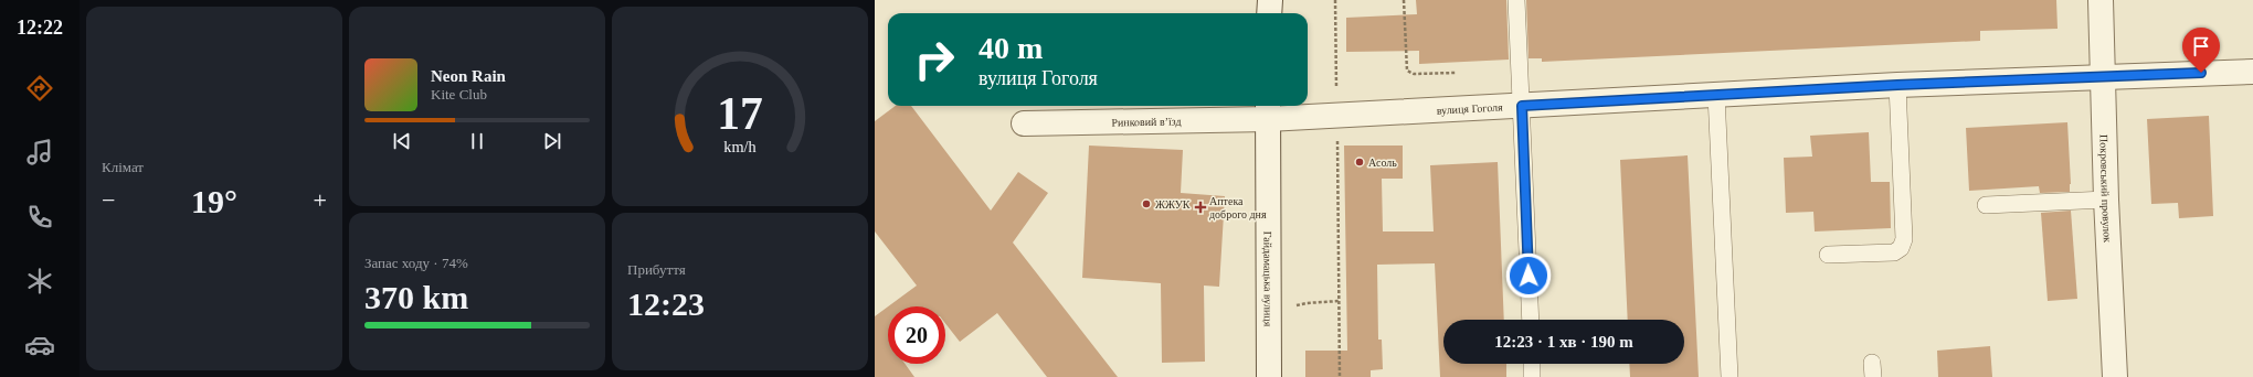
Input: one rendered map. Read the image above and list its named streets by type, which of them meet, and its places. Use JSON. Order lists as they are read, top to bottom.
{
  "streets": {
    "street": [
      "вулиця Гоголя",
      "Ринковий в’їзд",
      "Покровський провулок",
      "Гайдамацька вулиця"
    ]
  },
  "crossings": [
    ["вулиця Гоголя", "Ринковий в’їзд"],
    ["вулиця Гоголя", "Покровський провулок"],
    ["вулиця Гоголя", "Гайдамацька вулиця"],
    ["Ринковий в’їзд", "Гайдамацька вулиця"]
  ],
  "places": {
    "other": ["Асоль", "ЖЖУК"],
    "health": ["Аптека доброго дня"]
  },
  "page": {
    "tabs": "12:22",
    "tile": [
      "Клімат",
      ["Запас ходу · 74%", "370 km"],
      ["Прибуття", "12:23"]
    ],
    "turn": ["40 m", "вулиця Гоголя"],
    "song": ["Neon Rain", "Kite Club"],
    "heat": ["−", "19°", "+"],
    "limit": "20",
    "trip": "12:23 · 1 хв · 190 m",
    "gauge": ["17", "km/h"]
  }
}
